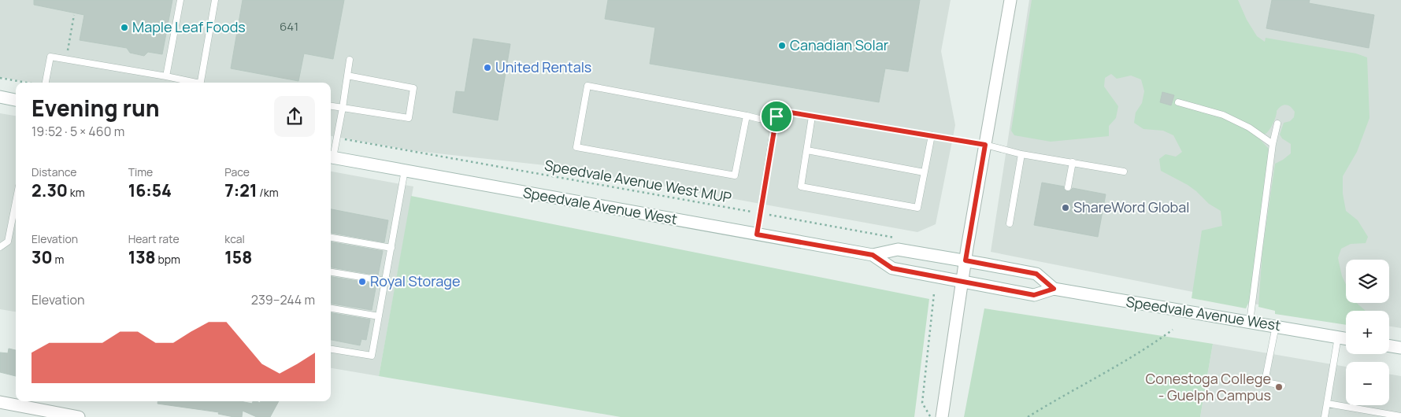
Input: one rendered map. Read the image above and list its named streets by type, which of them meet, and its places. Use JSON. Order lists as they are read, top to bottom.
{
  "streets": {
    "main road": ["Speedvale Avenue West"],
    "path": ["Speedvale Avenue West MUP"]
  },
  "places": [
    "Maple Leaf Foods",
    "Canadian Solar",
    "United Rentals",
    "ShareWord Global",
    "Royal Storage",
    "Conestoga College - Guelph Campus"
  ],
  "house_numbers": ["641"],
  "page": {
    "heading": ["Evening run", "19:52 · 5 × 460 m"],
    "stats": [
      ["Distance", "2.30 km"],
      ["Time", "16:54"],
      ["Pace", "7:21 /km"],
      ["Elevation", "30 m"],
      ["Heart rate", "138 bpm"],
      ["kcal", "158"]
    ],
    "map_buttons": ["+", "−"],
    "chart": ["Elevation", "239–244 m"]
  }
}
